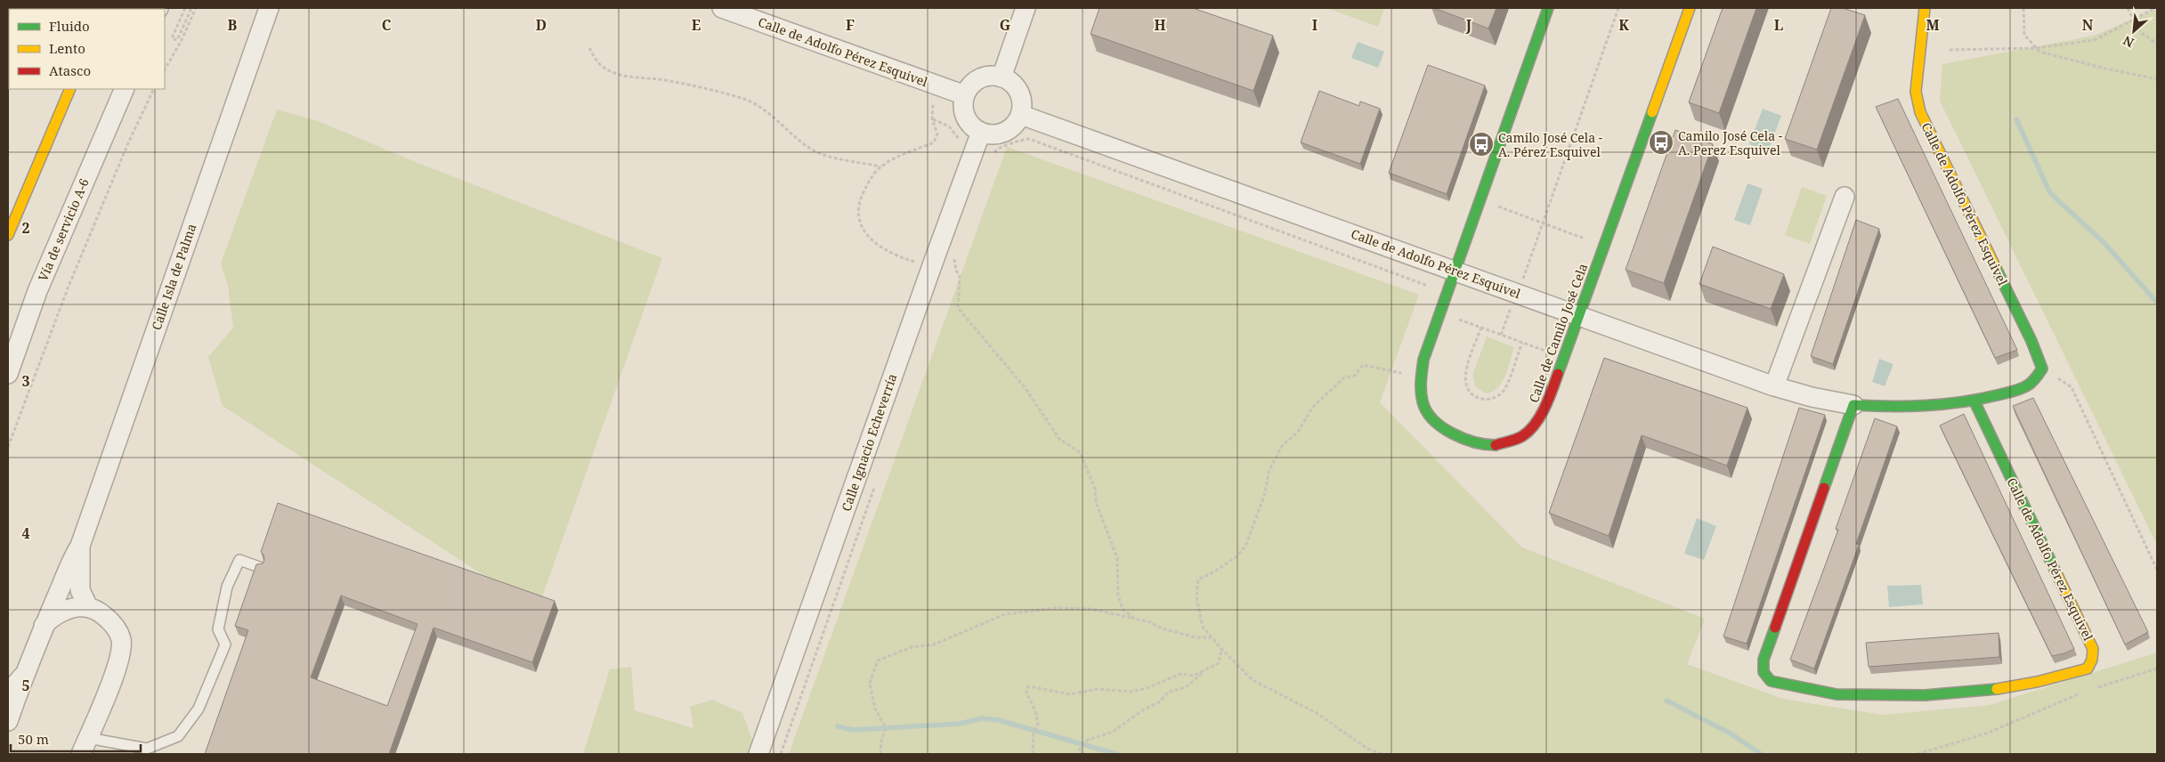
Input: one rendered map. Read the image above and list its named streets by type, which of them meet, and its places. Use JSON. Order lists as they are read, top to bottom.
{
  "streets": {
    "main road": ["Calle de Adolfo Pérez Esquivel", "Calle de Camilo José Cela"],
    "street": ["Vía de servicio A-6", "Calle Isla de Palma", "Calle Ignacio Echeverría"]
  },
  "crossings": [
    ["Calle de Adolfo Pérez Esquivel", "Calle de Camilo José Cela"],
    ["Calle de Adolfo Pérez Esquivel", "Calle Ignacio Echeverría"]
  ],
  "places": {
    "bus stop": ["Camilo José Cela - A. Perez Esquivel", "Camilo José Cela - A. Pérez Esquivel"]
  },
  "legend": ["Fluido", "Lento", "Atasco"],
  "scale_bar": "50 m",
  "north": "bottom left",
  "grid": {
    "columns": [
      "B",
      "C",
      "D",
      "E",
      "F",
      "G",
      "H",
      "I",
      "J",
      "K",
      "L",
      "M",
      "N"
    ],
    "rows": [
      "2",
      "3",
      "4",
      "5"
    ]
  }
}
